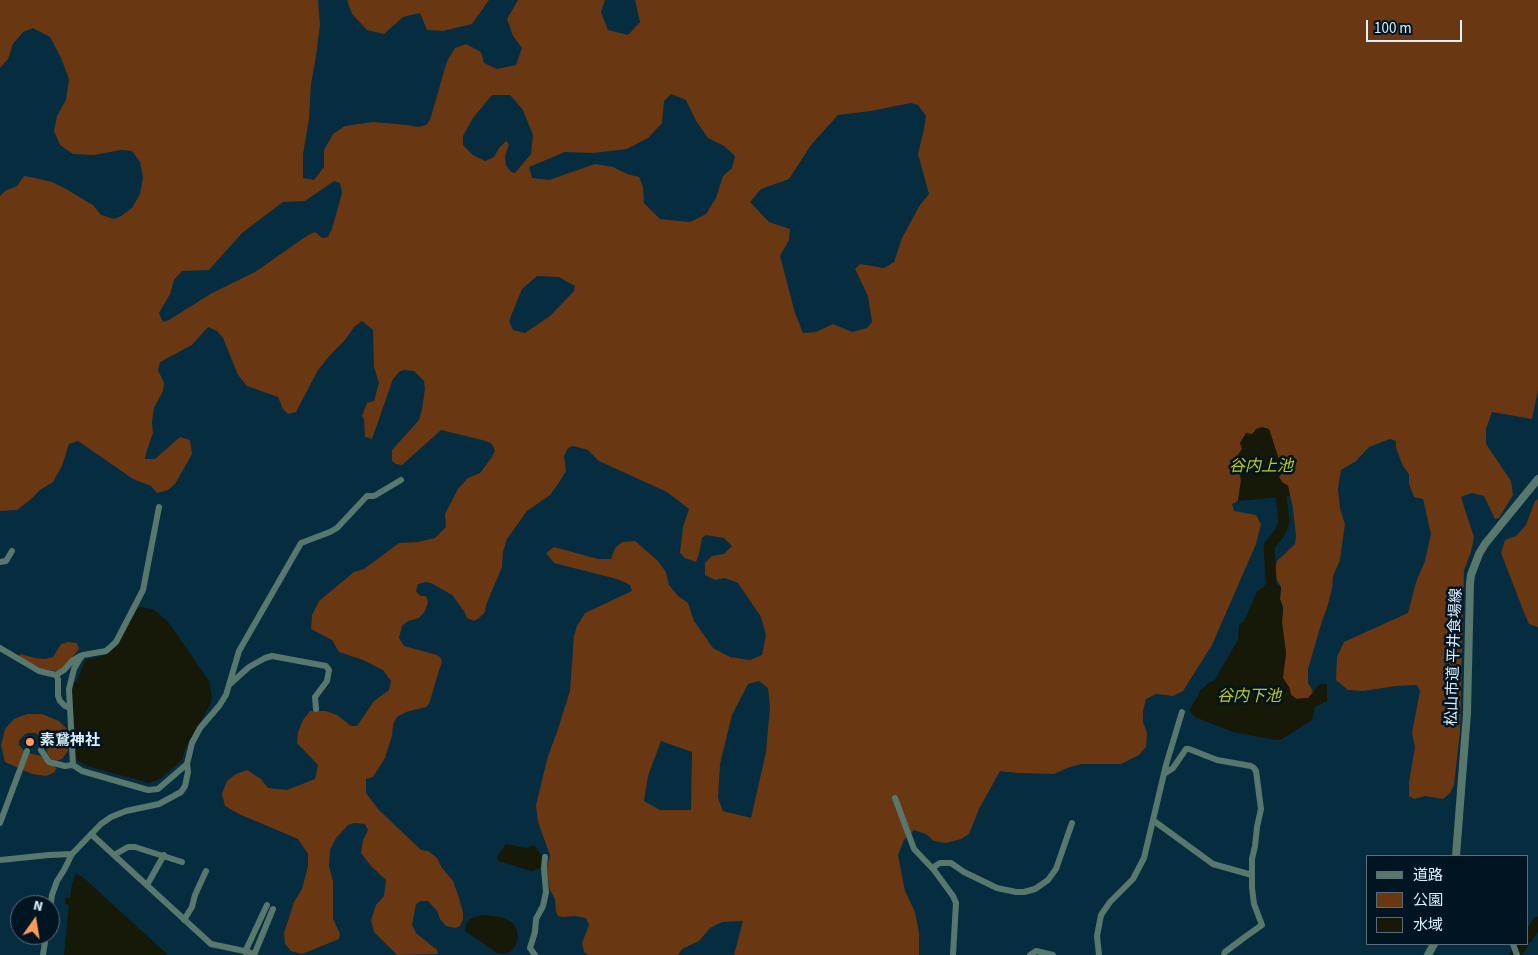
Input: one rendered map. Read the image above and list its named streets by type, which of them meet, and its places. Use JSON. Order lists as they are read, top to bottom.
{
  "streets": {
    "street": ["松山市道 平井食場線"]
  },
  "water": ["谷内上池", "谷内下池"],
  "places": ["素鵞神社"],
  "legend": ["道路", "公園", "水域"],
  "scale_bar": "100 m",
  "north": "top"
}
